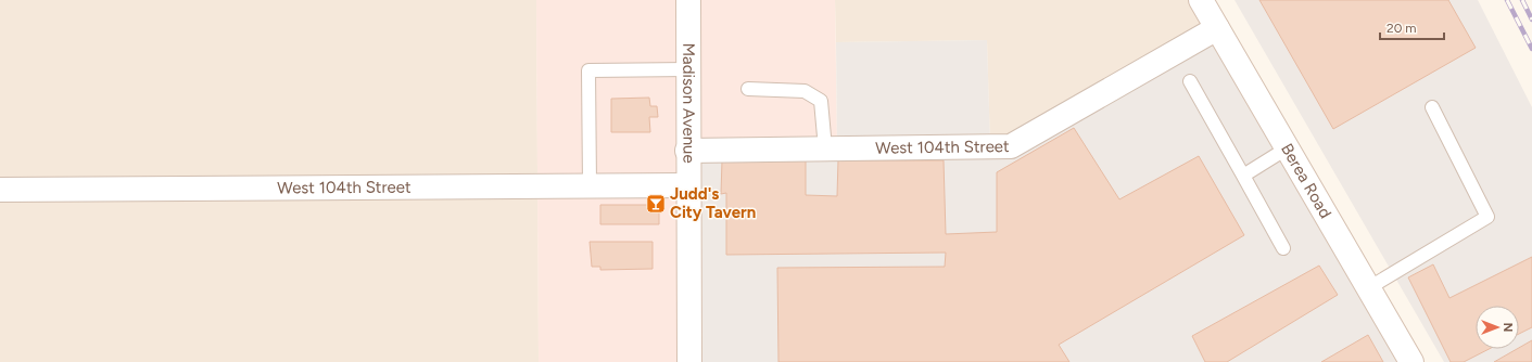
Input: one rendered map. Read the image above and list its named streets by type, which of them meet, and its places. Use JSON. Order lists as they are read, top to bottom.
{
  "streets": {
    "street": ["Madison Avenue", "West 104th Street", "Berea Road"]
  },
  "crossings": [
    ["Madison Avenue", "West 104th Street"],
    ["West 104th Street", "Berea Road"]
  ],
  "places": {
    "bar": ["Judd's City Tavern"]
  },
  "scale_bar": "20 m",
  "north": "right"
}
